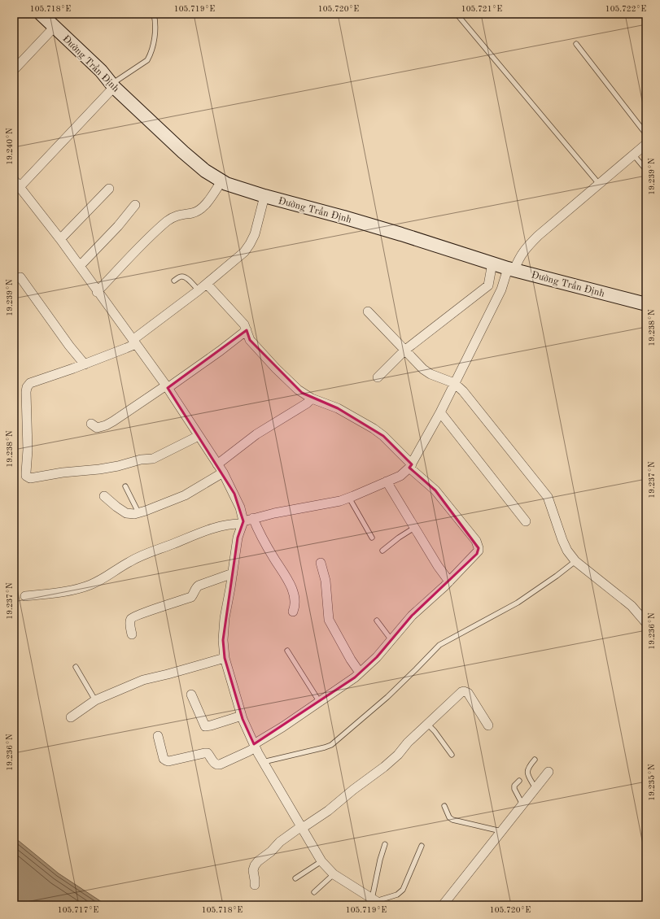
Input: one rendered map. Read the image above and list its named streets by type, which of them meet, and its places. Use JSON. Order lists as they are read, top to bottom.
{
  "streets": {
    "main road": ["Đường Trần Định"]
  },
  "coordinates": [
    "105.718°E",
    "105.719°E",
    "105.720°E",
    "105.721°E",
    "105.722°E",
    "19.240°N",
    "19.239°N",
    "19.238°N",
    "19.237°N",
    "19.236°N",
    "19.235°N",
    "105.717°E"
  ]
}
